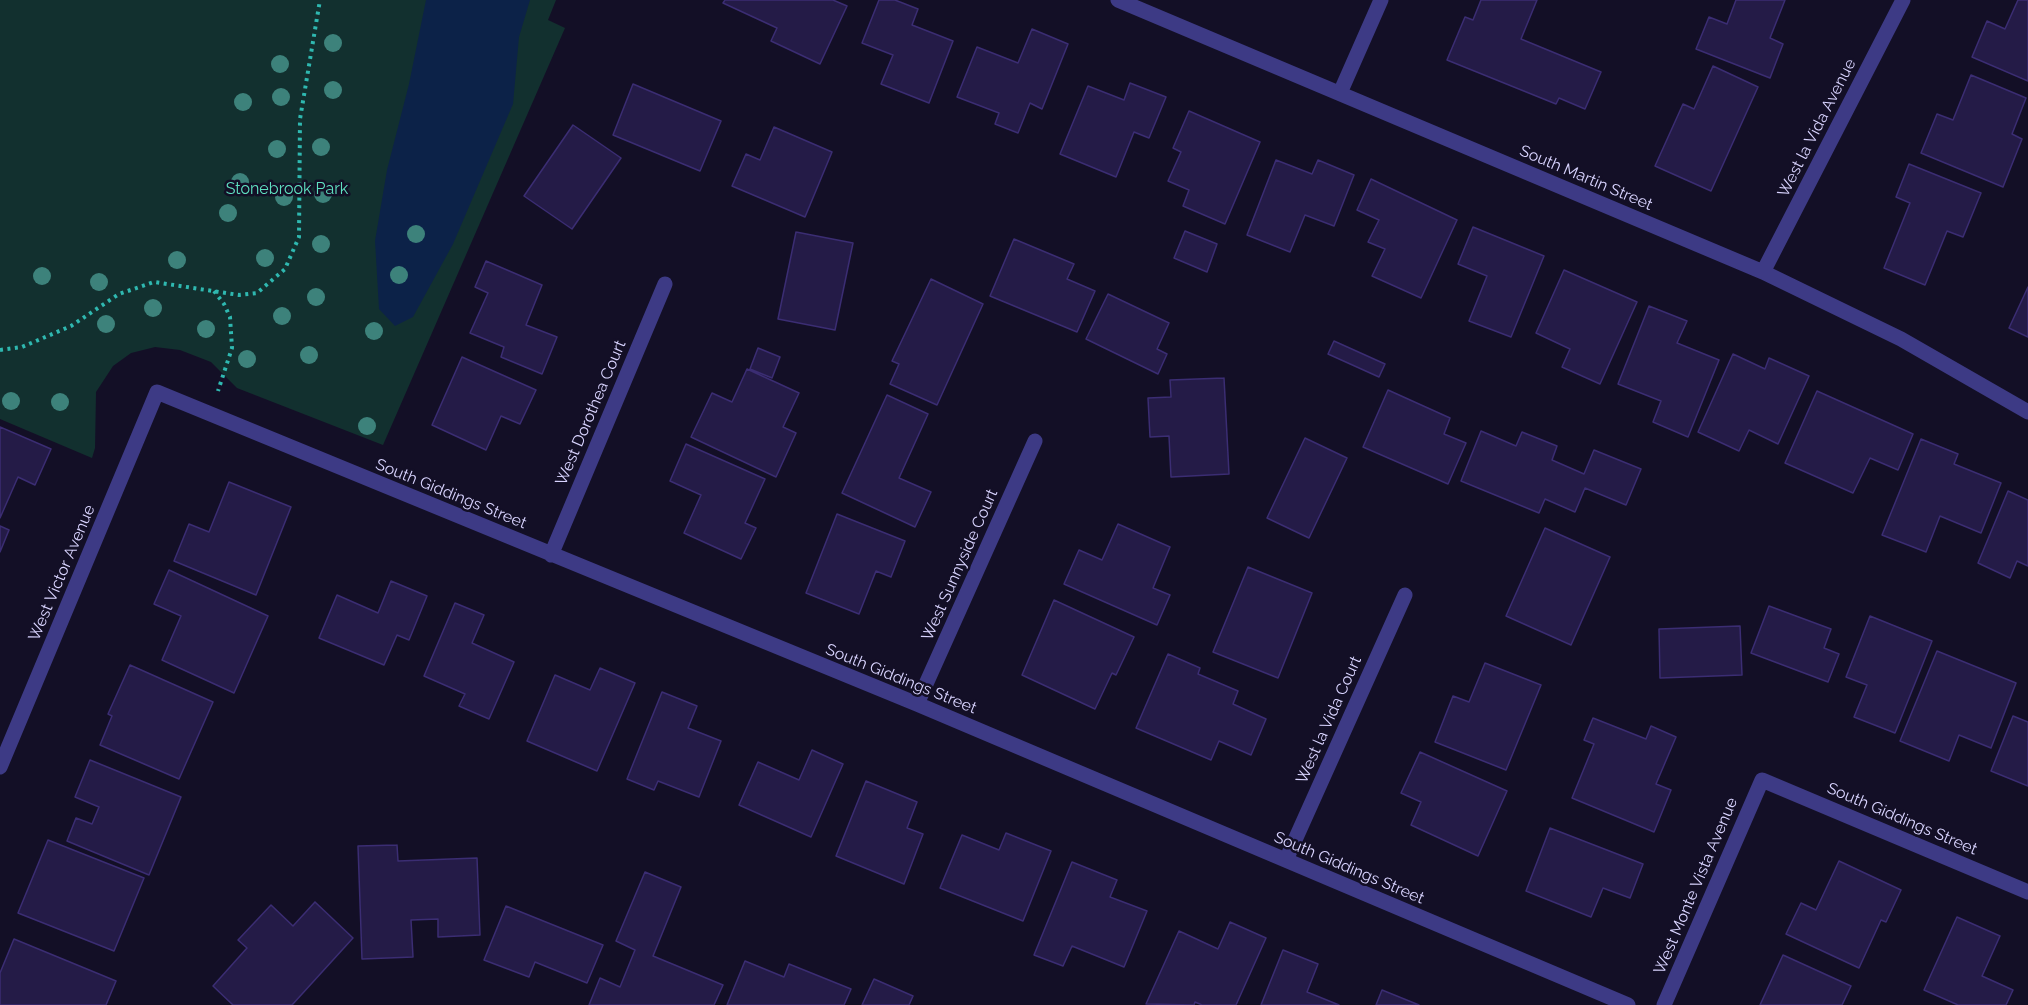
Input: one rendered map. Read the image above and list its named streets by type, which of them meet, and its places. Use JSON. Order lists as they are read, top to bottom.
{
  "streets": {
    "street": [
      "West la Vida Avenue",
      "South Martin Street",
      "West Dorothea Court",
      "South Giddings Street",
      "West Sunnyside Court",
      "West Victor Avenue",
      "West la Vida Court",
      "West Monte Vista Avenue"
    ]
  },
  "crossings": [
    ["West la Vida Avenue", "South Martin Street"],
    ["West Dorothea Court", "South Giddings Street"],
    ["South Giddings Street", "West Sunnyside Court"],
    ["South Giddings Street", "West Victor Avenue"],
    ["South Giddings Street", "West la Vida Court"],
    ["South Giddings Street", "West Monte Vista Avenue"]
  ],
  "parks": ["Stonebrook Park"]
}
